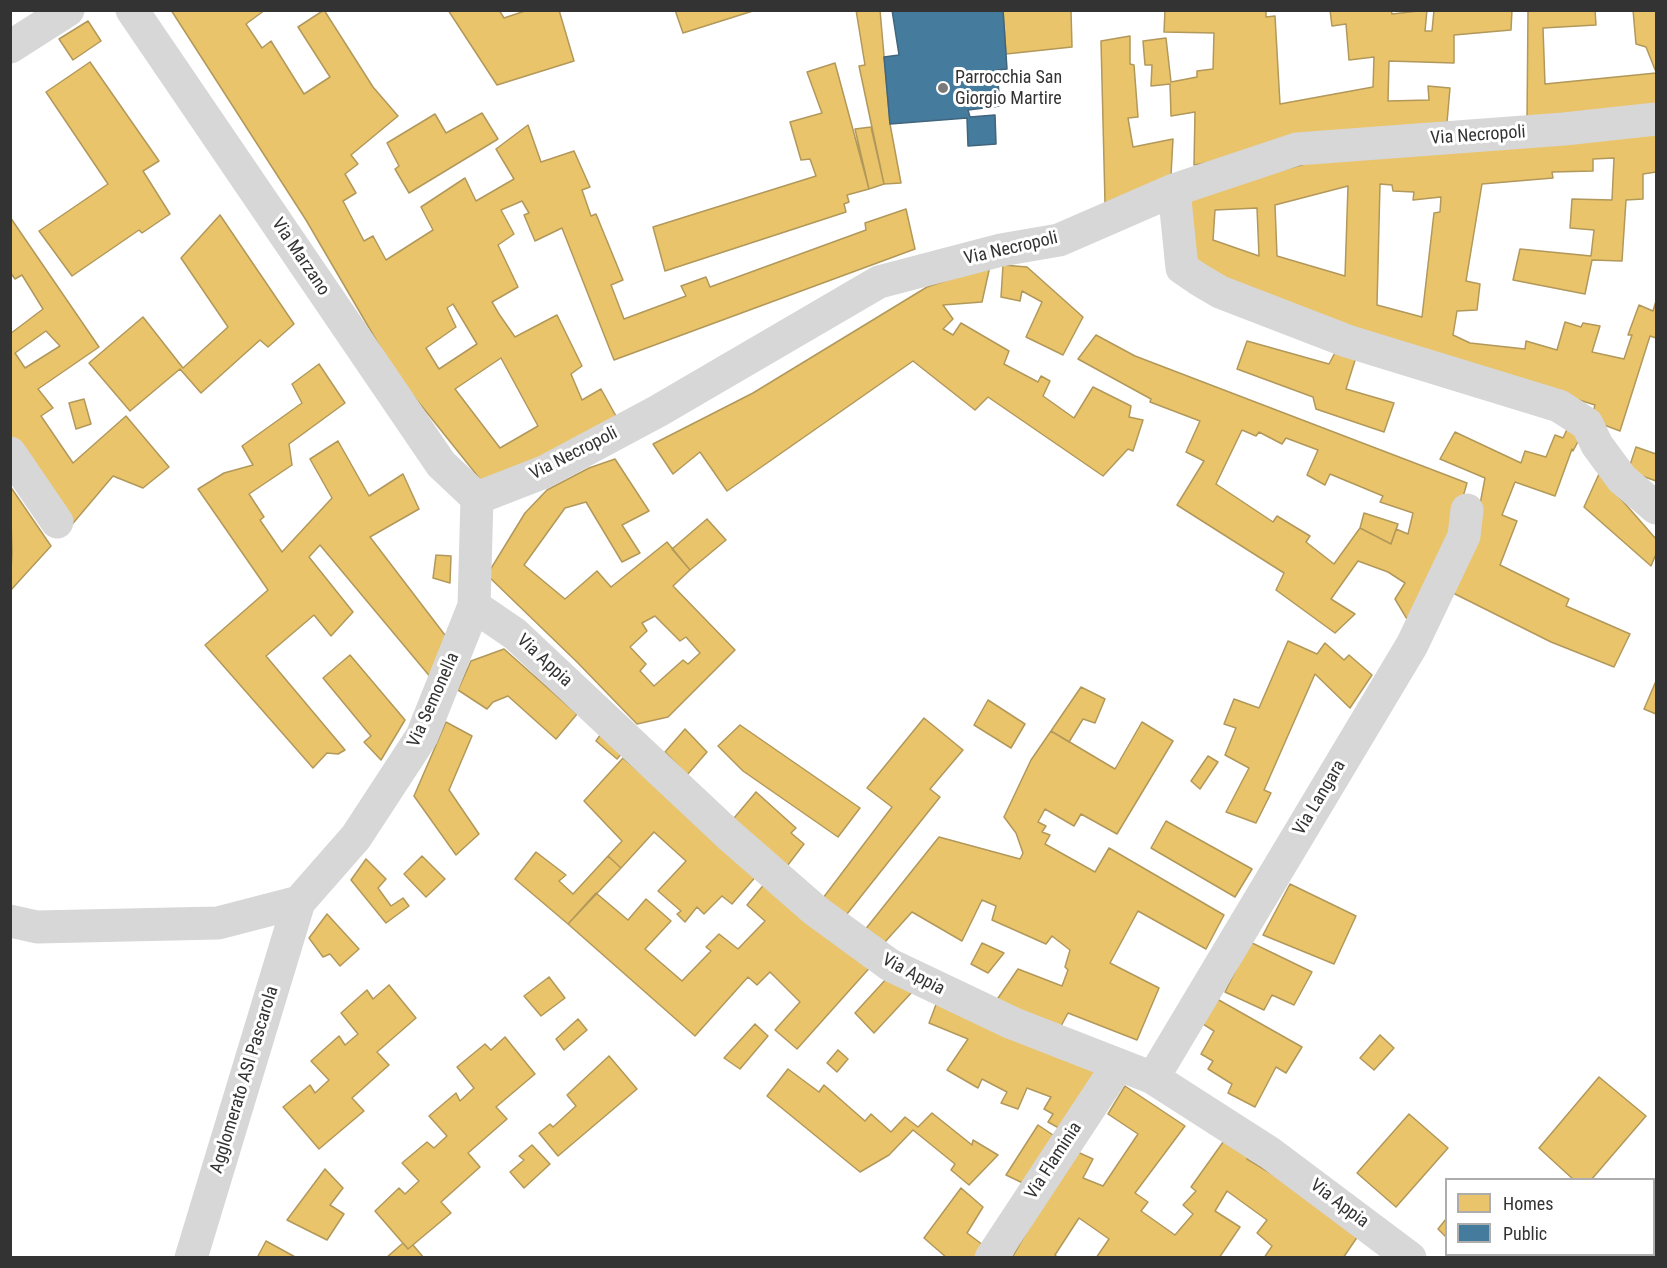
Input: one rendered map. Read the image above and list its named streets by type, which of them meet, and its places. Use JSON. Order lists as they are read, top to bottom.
{
  "streets": {
    "street": [
      "Via Necropoli",
      "Via Marzano",
      "Via Appia",
      "Via Semonella",
      "Via Langara",
      "Agglomerato ASI Pascarola",
      "Via Flaminia"
    ]
  },
  "crossings": [
    ["Via Necropoli", "Via Marzano"],
    ["Via Necropoli", "Via Semonella"],
    ["Via Marzano", "Via Semonella"],
    ["Via Appia", "Via Semonella"],
    ["Via Appia", "Via Langara"],
    ["Via Appia", "Via Flaminia"],
    ["Via Semonella", "Agglomerato ASI Pascarola"]
  ],
  "places": ["Parrocchia San Giorgio Martire"],
  "legend": ["Homes", "Public"]
}
